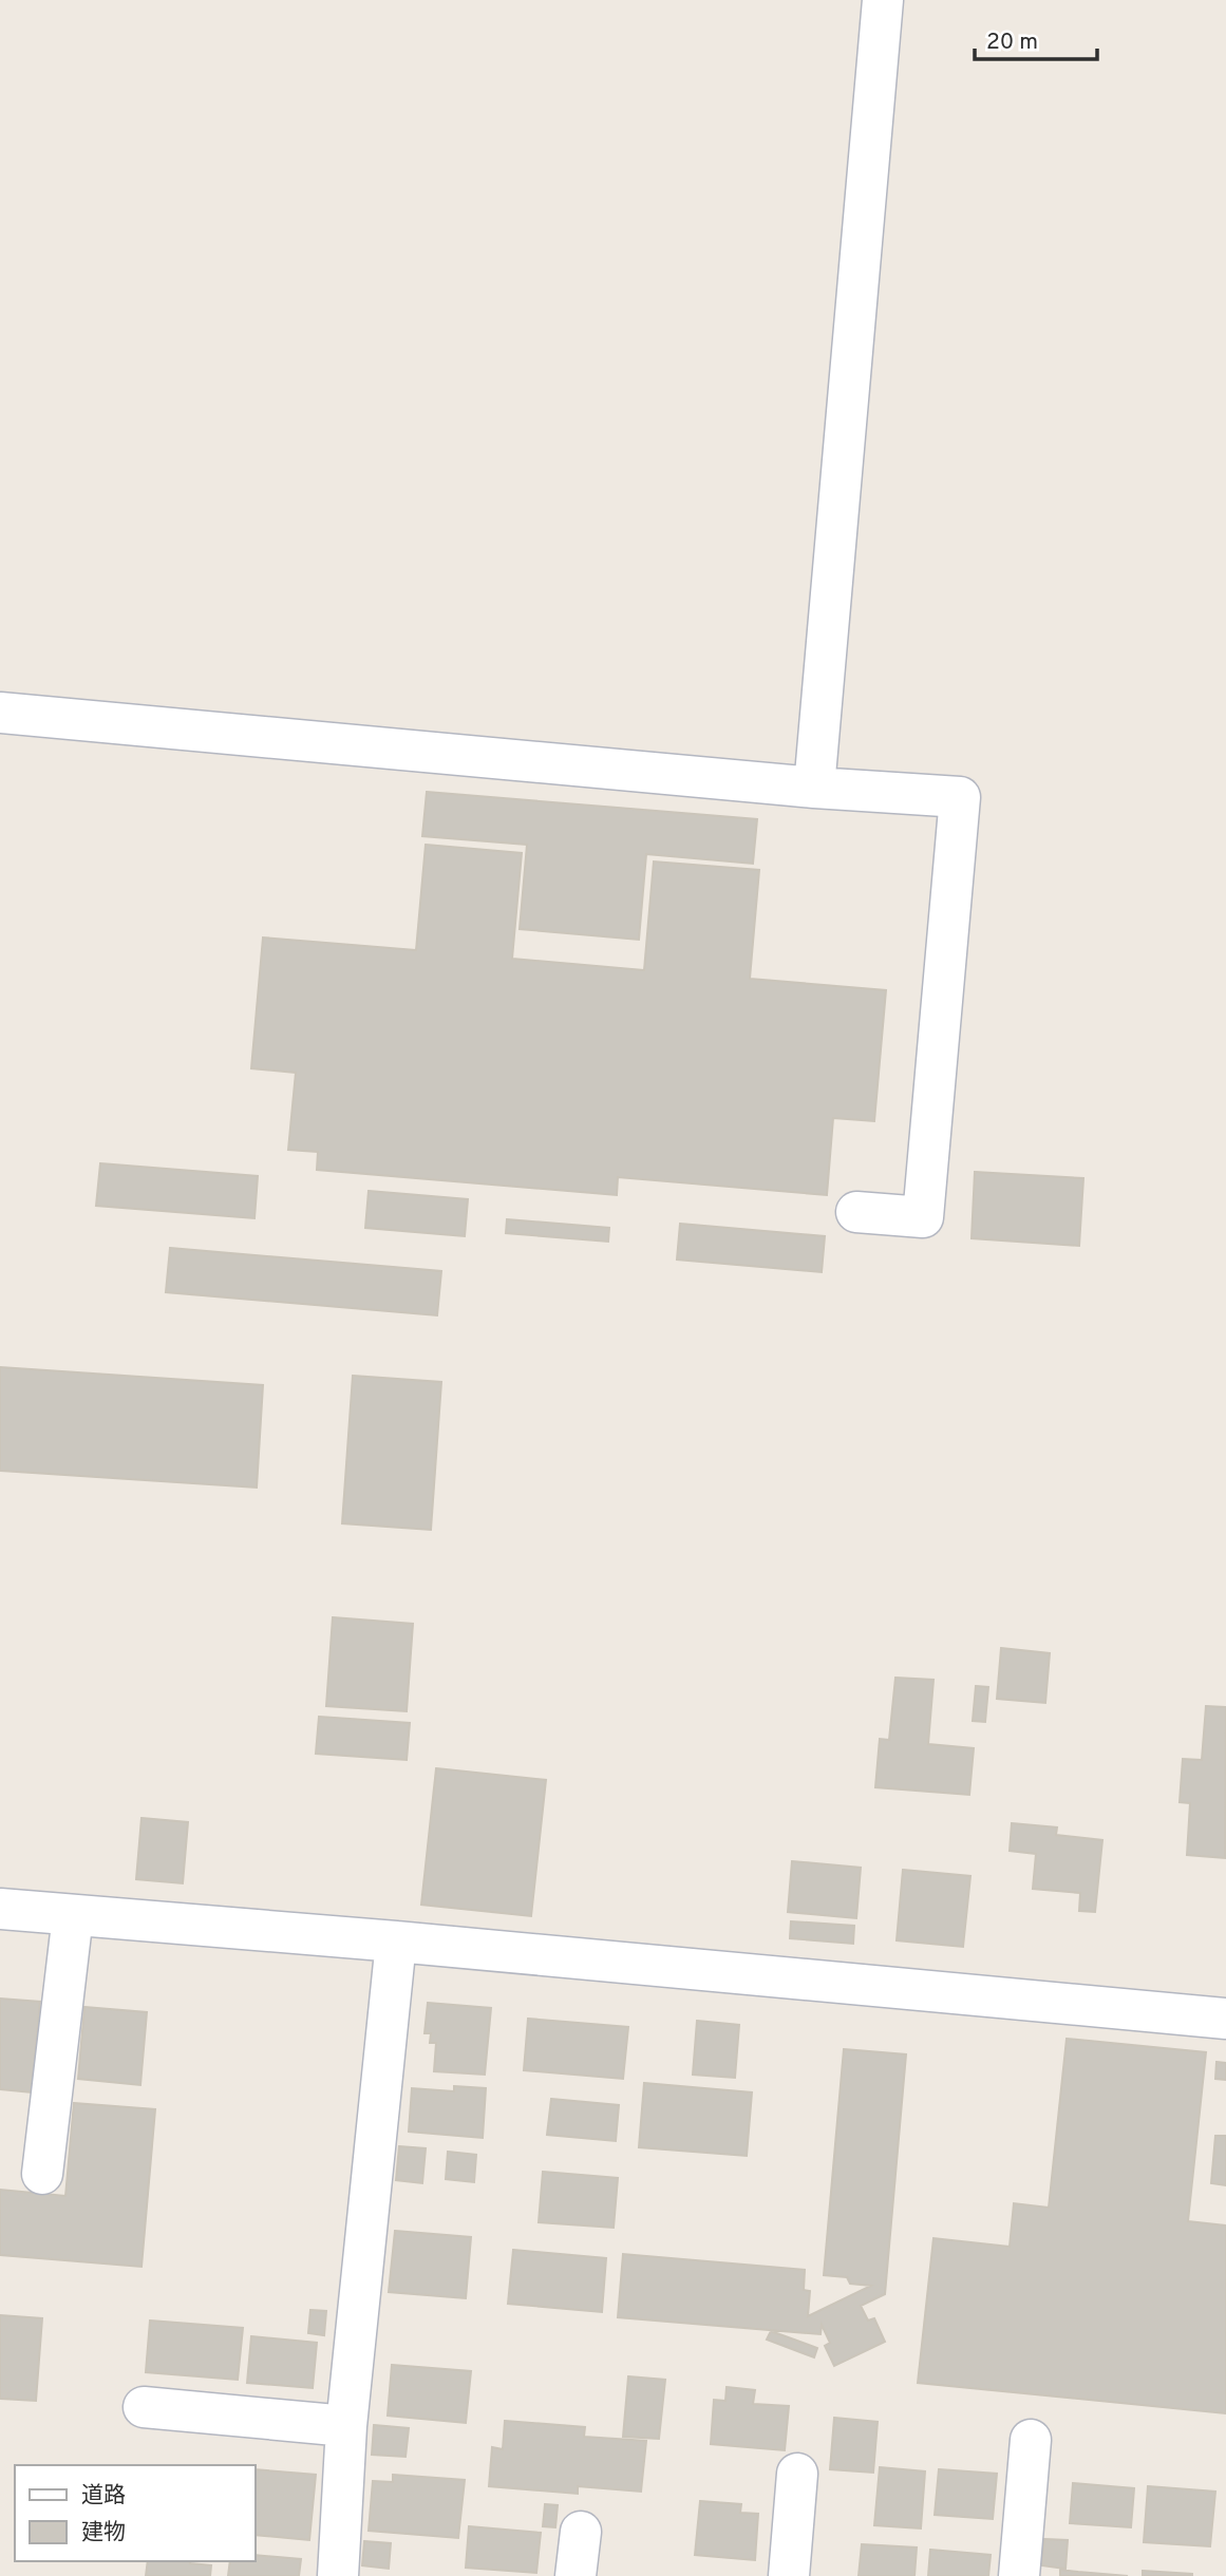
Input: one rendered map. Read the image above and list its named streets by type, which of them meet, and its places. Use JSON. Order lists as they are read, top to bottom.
{
  "legend": ["道路", "建物"],
  "scale_bar": "20 m"
}
